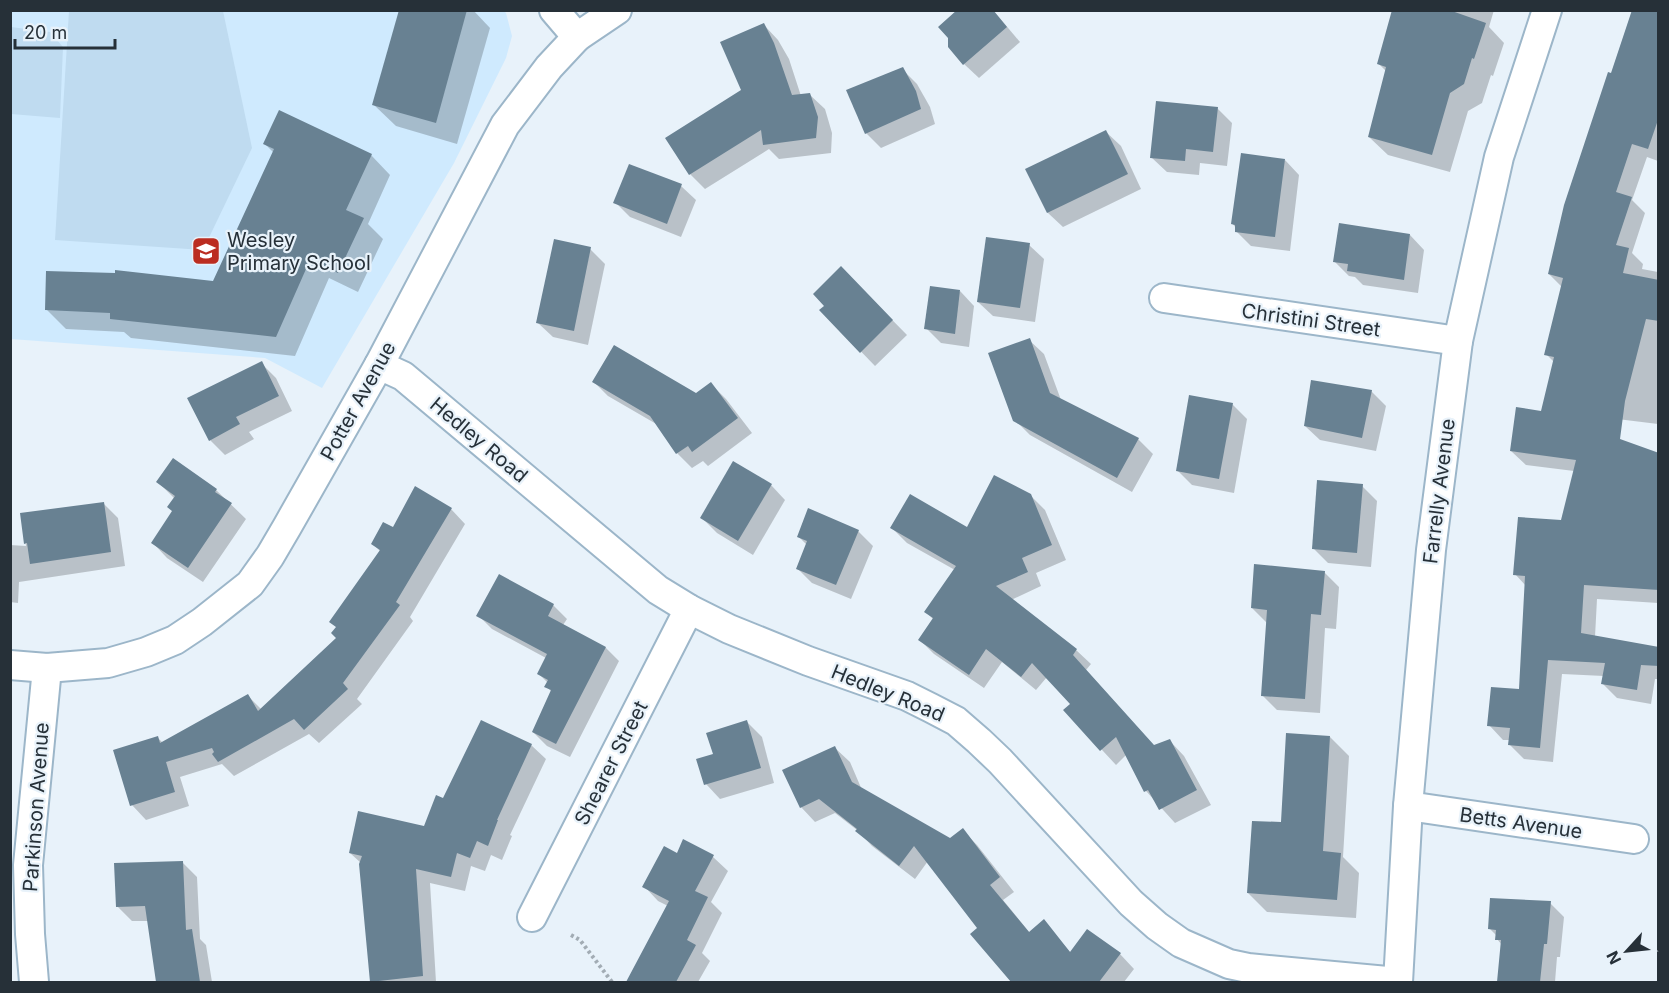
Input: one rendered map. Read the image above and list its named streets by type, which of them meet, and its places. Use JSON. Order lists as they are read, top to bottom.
{
  "streets": {
    "street": [
      "Christini Street",
      "Potter Avenue",
      "Hedley Road",
      "Farrelly Avenue",
      "Shearer Street",
      "Parkinson Avenue",
      "Betts Avenue"
    ]
  },
  "crossings": [
    ["Christini Street", "Farrelly Avenue"],
    ["Potter Avenue", "Hedley Road"],
    ["Potter Avenue", "Parkinson Avenue"],
    ["Hedley Road", "Farrelly Avenue"],
    ["Hedley Road", "Shearer Street"],
    ["Farrelly Avenue", "Betts Avenue"]
  ],
  "places": {
    "school or university": ["Wesley Primary School"]
  },
  "scale_bar": "20 m",
  "north": "bottom left"
}
